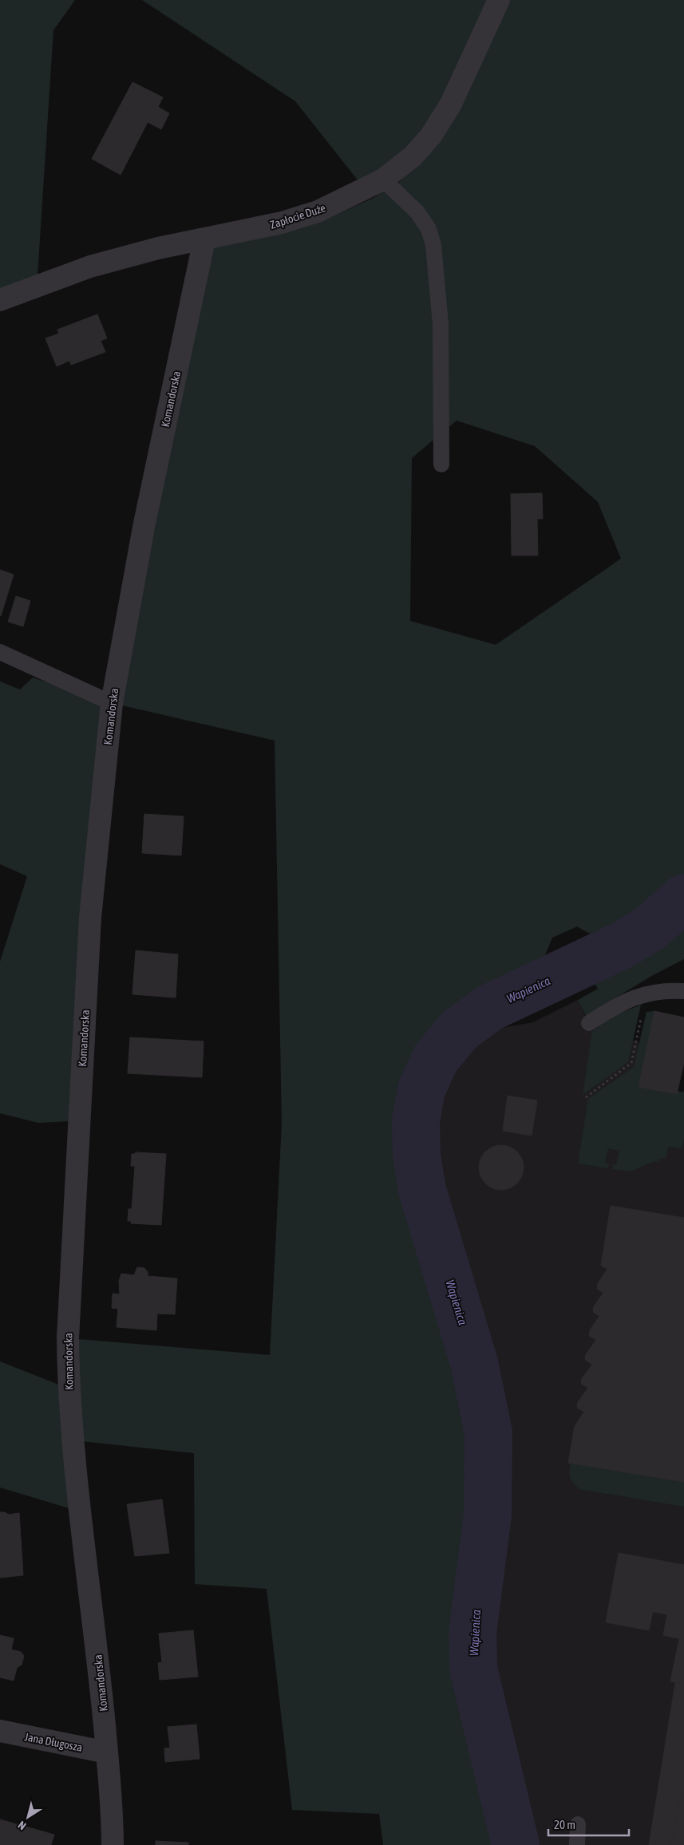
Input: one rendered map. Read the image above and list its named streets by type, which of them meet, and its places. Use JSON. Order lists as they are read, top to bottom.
{
  "streets": {
    "street": ["Zapłocie Duże", "Komandorska", "Jana Długosza"]
  },
  "crossings": [
    ["Zapłocie Duże", "Komandorska"],
    ["Komandorska", "Jana Długosza"]
  ],
  "water": ["Wapienica"],
  "scale_bar": "20 m",
  "north": "bottom left"
}
